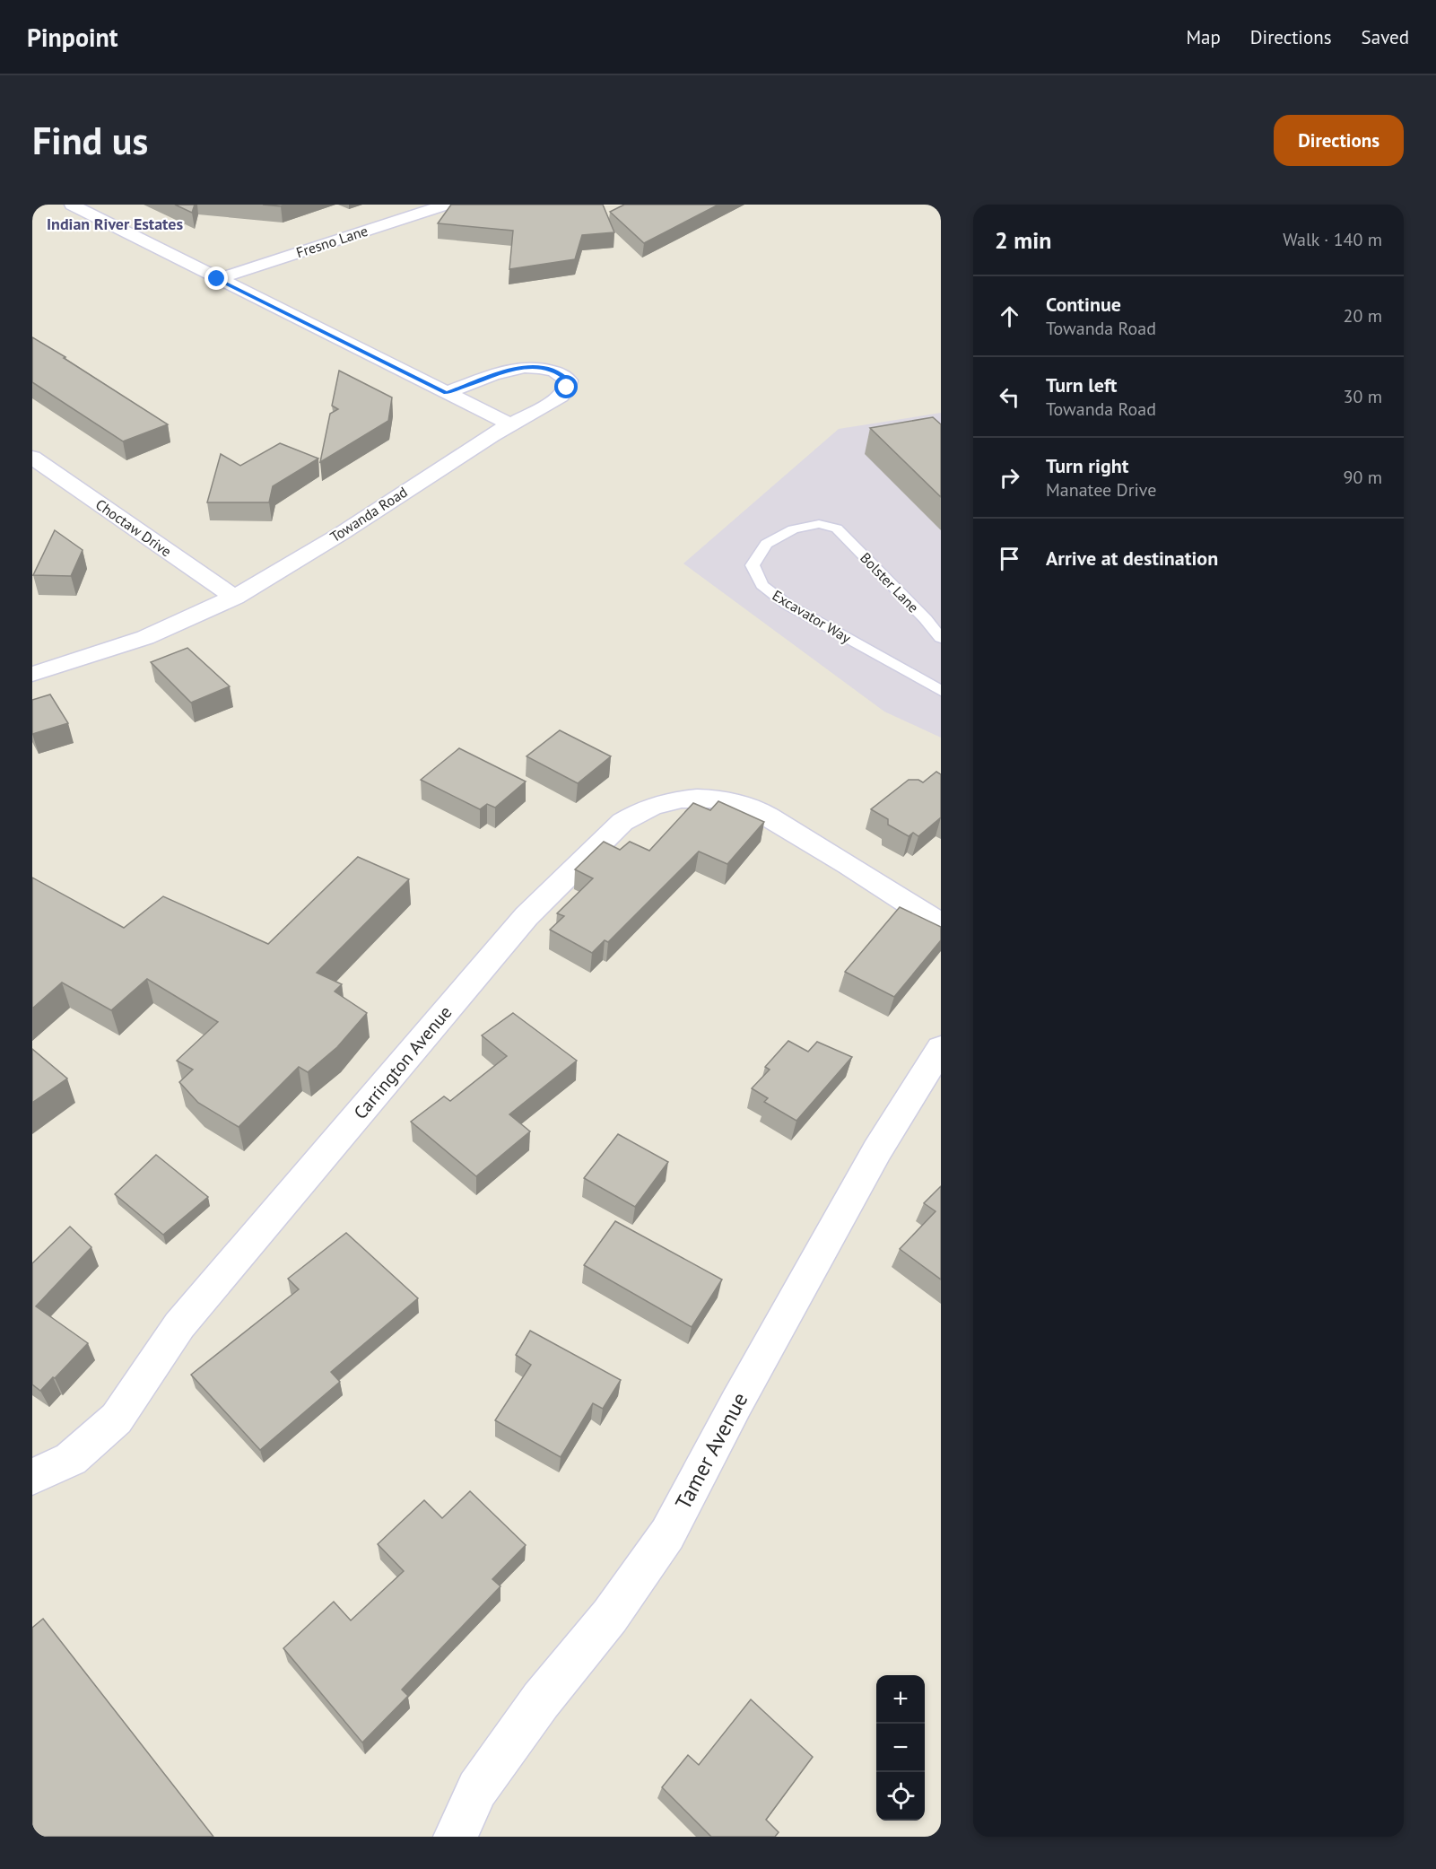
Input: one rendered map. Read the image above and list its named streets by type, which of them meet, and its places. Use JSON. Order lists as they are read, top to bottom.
{
  "streets": {
    "street": [
      "Fresno Lane",
      "Towanda Road",
      "Choctaw Drive",
      "Carrington Avenue",
      "Tamer Avenue"
    ],
    "lane": ["Bolster Lane", "Excavator Way"]
  },
  "crossings": [
    ["Towanda Road", "Choctaw Drive"],
    ["Bolster Lane", "Excavator Way"]
  ],
  "districts": ["Indian River Estates"],
  "page": {
    "header": "Pinpoint",
    "nav": ["Map", "Directions", "Saved"],
    "buttons": "Directions",
    "title": "Find us",
    "heading": ["2 min", "Walk · 140 m"],
    "list": [
      ["Continue", "Towanda Road", "20 m"],
      ["Turn left", "Towanda Road", "30 m"],
      ["Turn right", "Manatee Drive", "90 m"],
      "Arrive at destination"
    ],
    "map_buttons": ["+", "−"]
  }
}
